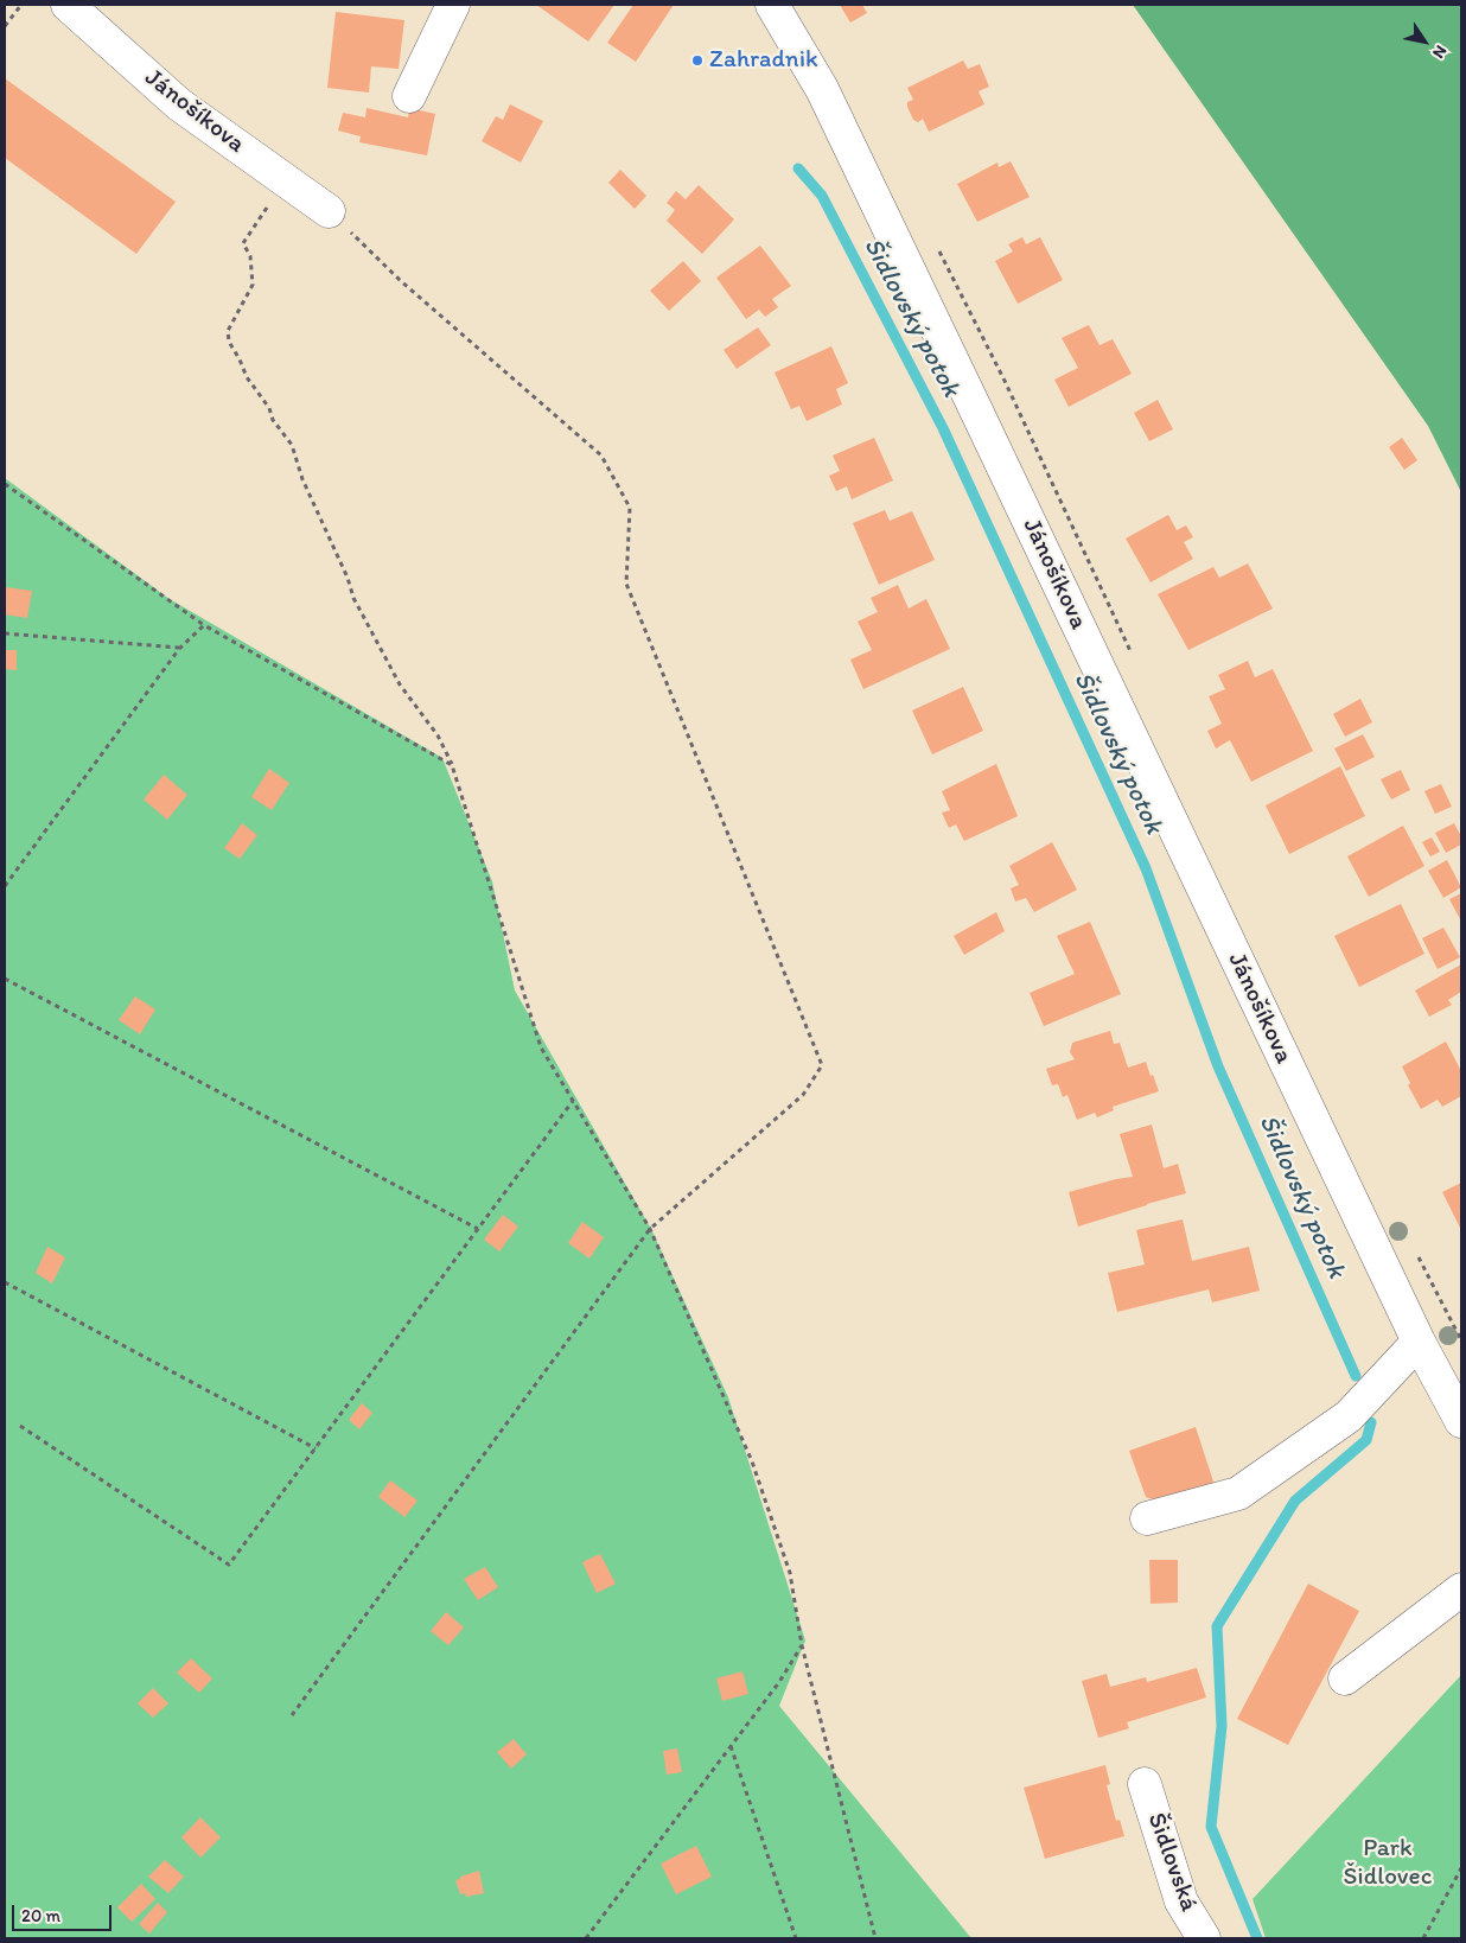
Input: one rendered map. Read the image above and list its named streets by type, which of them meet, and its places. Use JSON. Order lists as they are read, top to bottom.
{
  "streets": {
    "street": ["Jánošíkova", "Šidlovská"]
  },
  "water": ["Šidlovský potok"],
  "parks": ["Park Šidlovec"],
  "places": ["Zahradnik"],
  "scale_bar": "20 m",
  "north": "bottom right"
}
